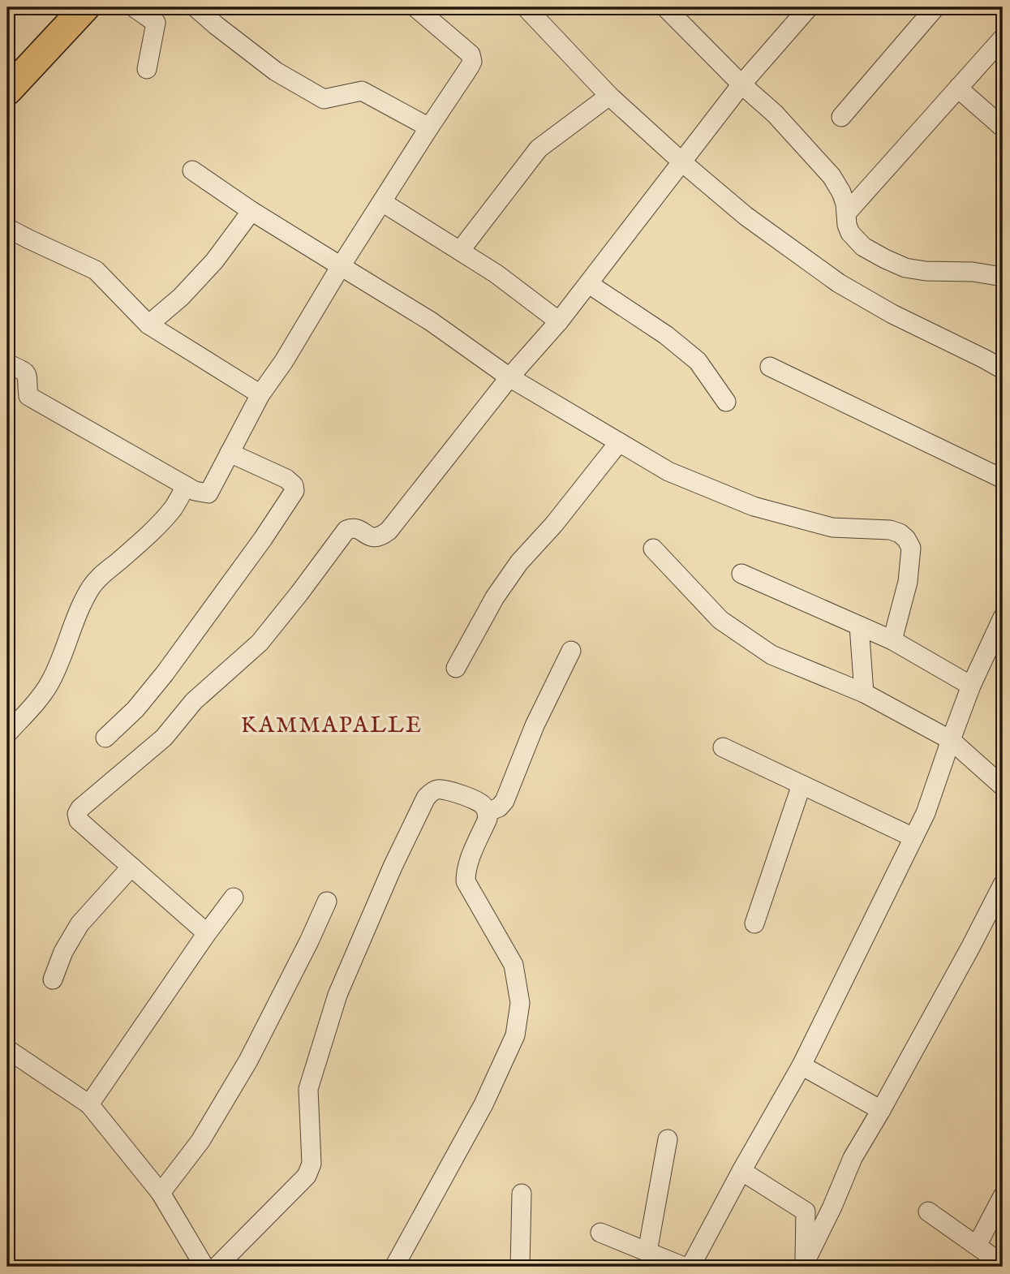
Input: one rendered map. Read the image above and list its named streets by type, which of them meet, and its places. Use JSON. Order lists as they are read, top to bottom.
{
  "districts": ["KAMMAPALLE"]
}
